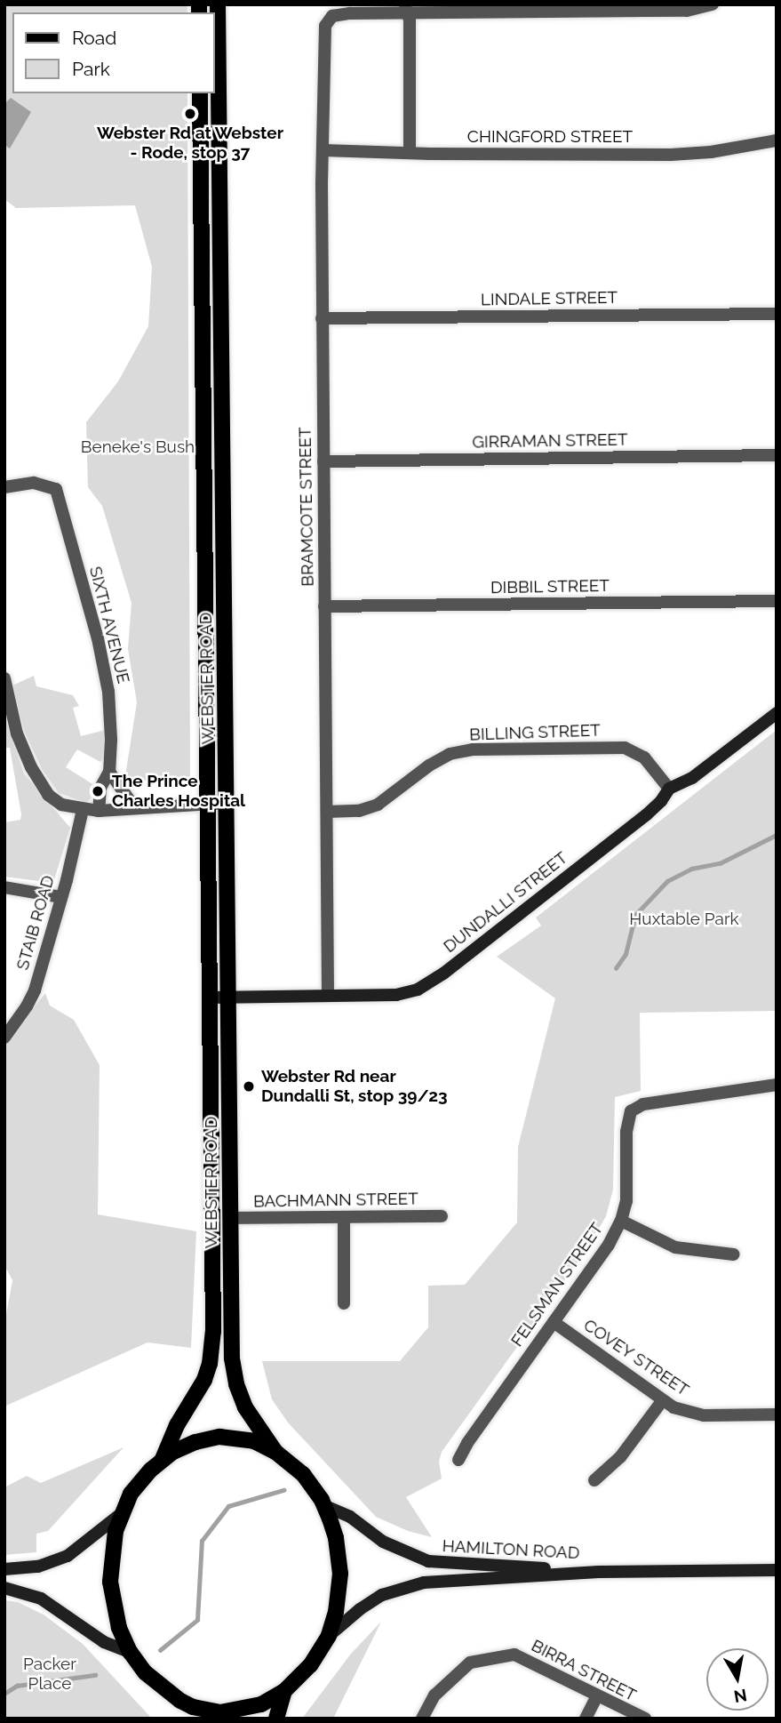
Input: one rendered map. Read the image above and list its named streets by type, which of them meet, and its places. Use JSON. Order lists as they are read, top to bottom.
{
  "streets": {
    "main road": ["WEBSTER ROAD", "DUNDALLI STREET", "HAMILTON ROAD"],
    "street": [
      "CHINGFORD STREET",
      "LINDALE STREET",
      "GIRRAMAN STREET",
      "BRAMCOTE STREET",
      "DIBBIL STREET",
      "SIXTH AVENUE",
      "BILLING STREET",
      "STAIB ROAD",
      "BACHMANN STREET",
      "FELSMAN STREET",
      "COVEY STREET",
      "BIRRA STREET"
    ]
  },
  "crossings": [
    ["CHINGFORD STREET", "BRAMCOTE STREET"],
    ["LINDALE STREET", "BRAMCOTE STREET"],
    ["GIRRAMAN STREET", "BRAMCOTE STREET"],
    ["BRAMCOTE STREET", "DIBBIL STREET"],
    ["BRAMCOTE STREET", "BILLING STREET"],
    ["BRAMCOTE STREET", "DUNDALLI STREET"],
    ["WEBSTER ROAD", "DUNDALLI STREET"],
    ["WEBSTER ROAD", "BACHMANN STREET"],
    ["BILLING STREET", "DUNDALLI STREET"],
    ["FELSMAN STREET", "COVEY STREET"]
  ],
  "parks": ["Beneke's Bush", "Huxtable Park", "Packer Place"],
  "places": ["Webster Rd at Webster - Rode, stop 37", "The Prince Charles Hospital", "Webster Rd near Dundalli St, stop 39/23"],
  "legend": ["Road", "Park"],
  "north": "bottom"
}
